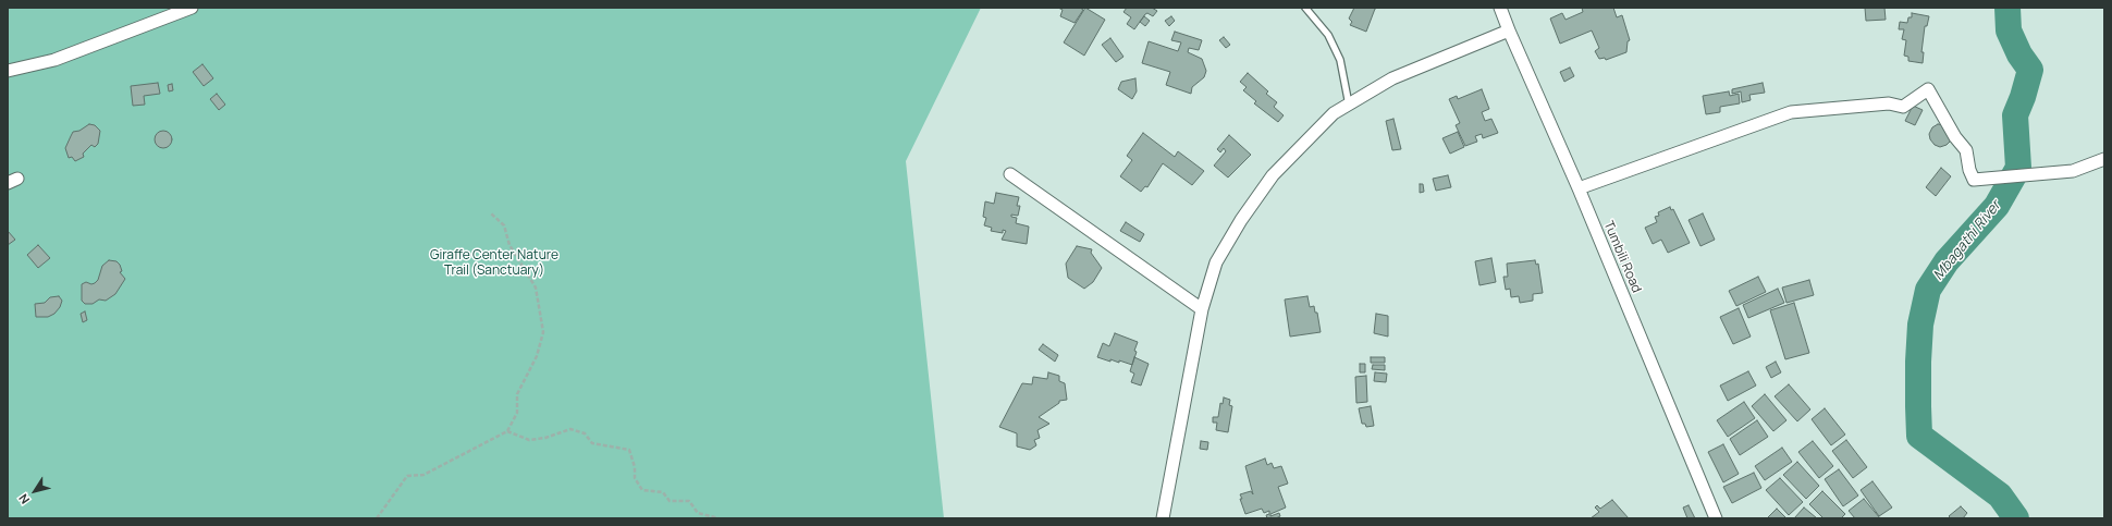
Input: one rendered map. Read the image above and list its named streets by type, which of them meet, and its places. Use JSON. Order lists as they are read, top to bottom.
{
  "streets": {
    "street": ["Tumbili Road"]
  },
  "water": ["Mbagathi River"],
  "parks": ["Giraffe Center Nature Trail (Sanctuary)"],
  "north": "bottom left"
}
